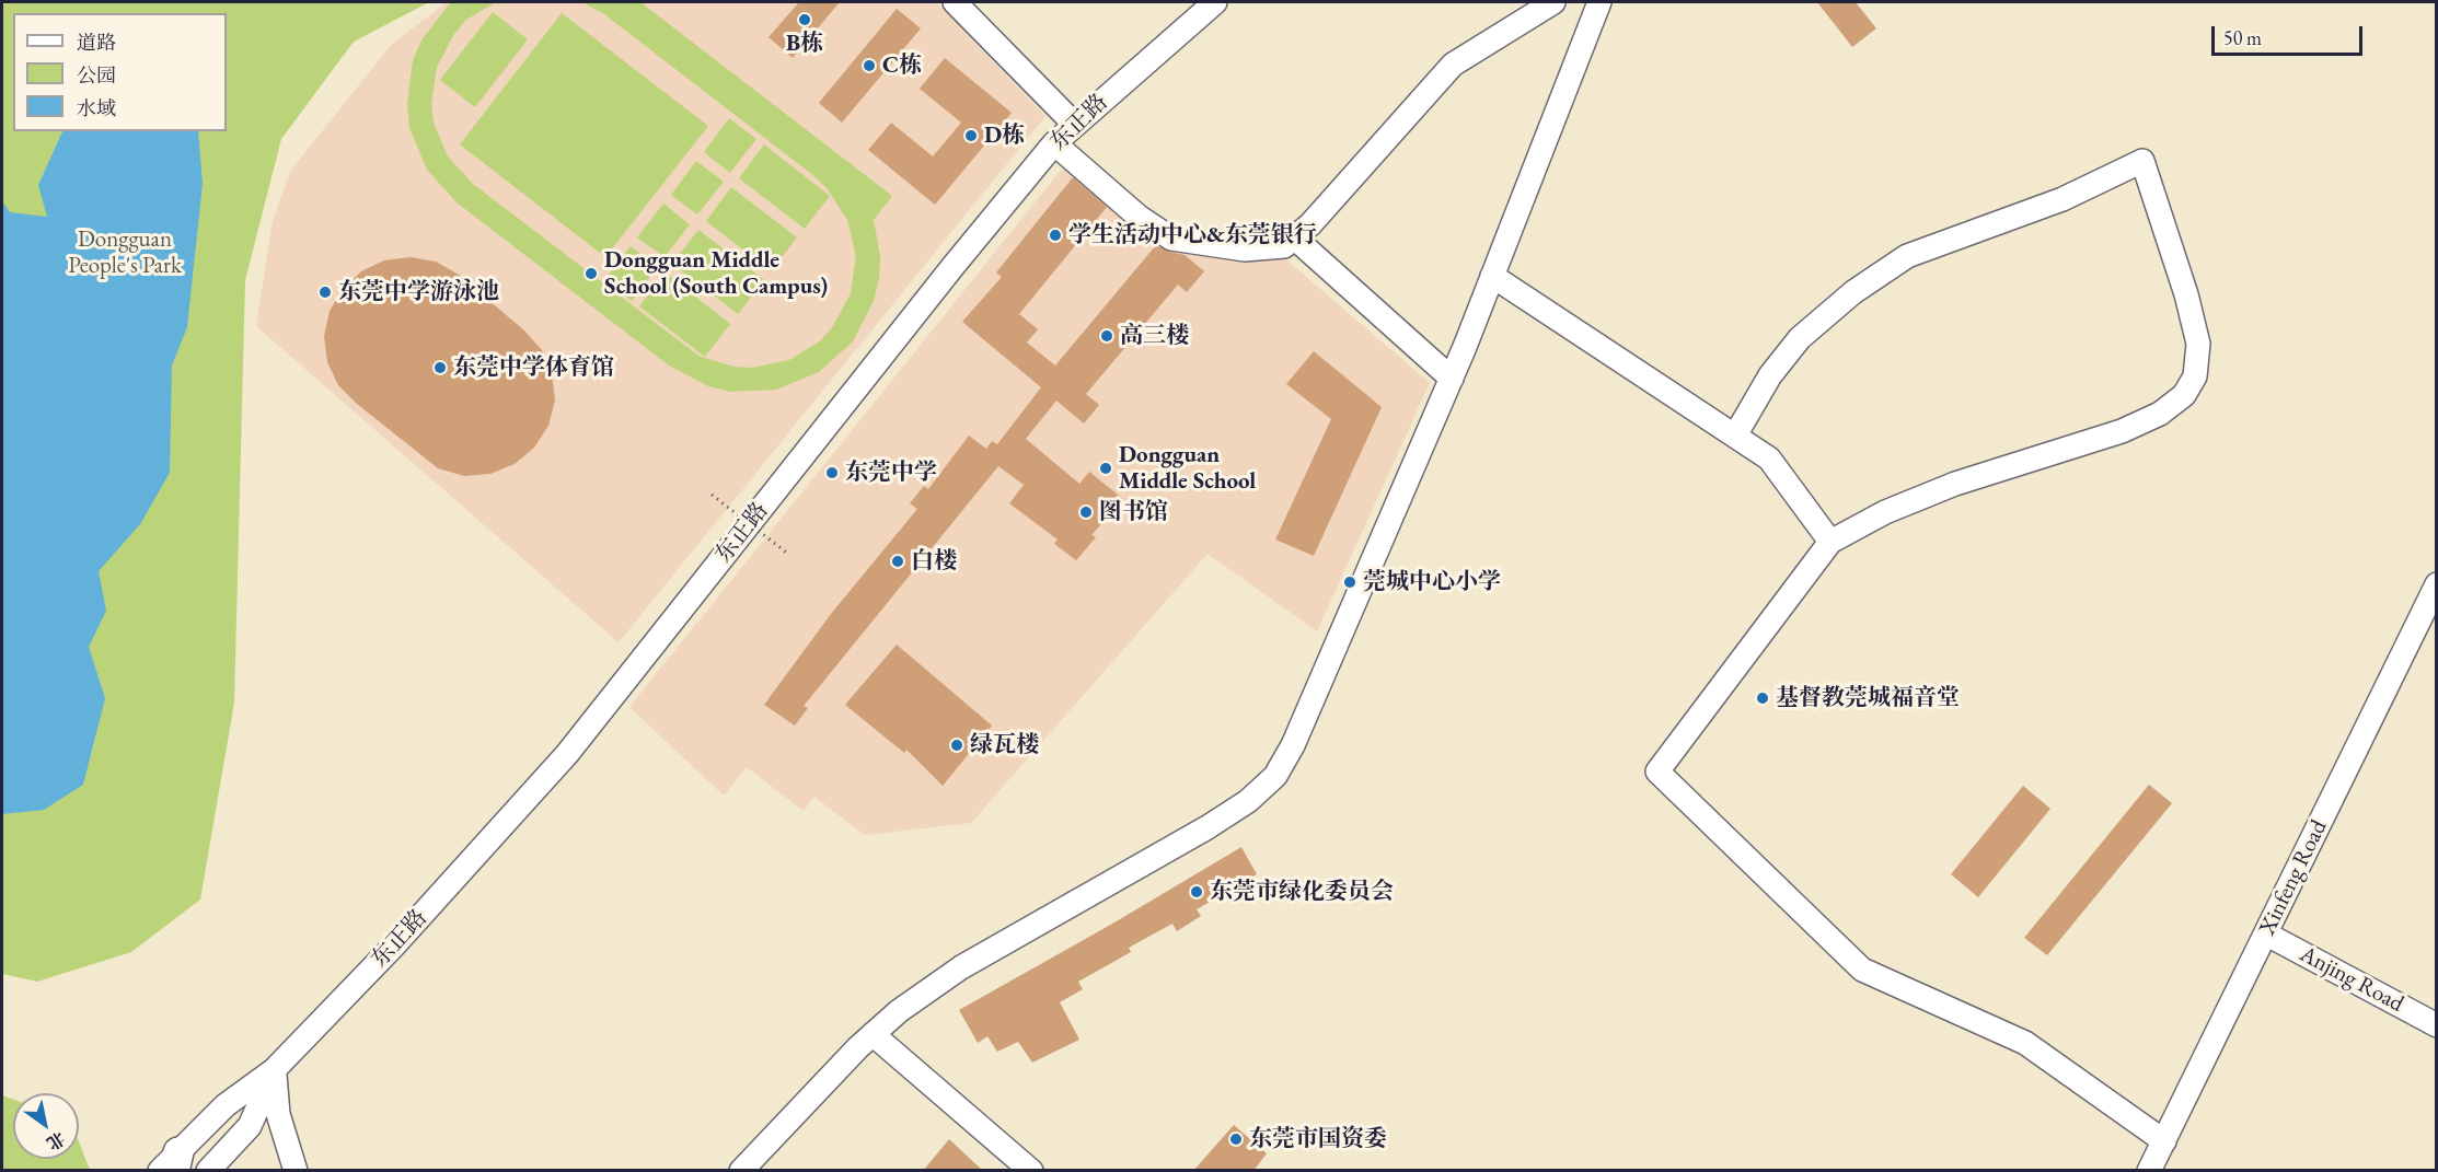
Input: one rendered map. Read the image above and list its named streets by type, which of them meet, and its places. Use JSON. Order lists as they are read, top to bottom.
{
  "streets": {
    "street": ["东正路", "Xinfeng Road", "Anjing Road"]
  },
  "crossings": [
    ["Xinfeng Road", "Anjing Road"]
  ],
  "parks": ["Dongguan People's Park"],
  "places": [
    "B栋",
    "C栋",
    "D栋",
    "学生活动中心&东莞银行",
    "Dongguan Middle School (South Campus)",
    "东莞中学游泳池",
    "高三楼",
    "东莞中学体育馆",
    "Dongguan Middle School",
    "东莞中学",
    "图书馆",
    "白楼",
    "莞城中心小学",
    "基督教莞城福音堂",
    "绿瓦楼",
    "东莞市绿化委员会",
    "东莞市国资委"
  ],
  "legend": ["道路", "公园", "水域"],
  "scale_bar": "50 m",
  "north": "bottom right"
}
